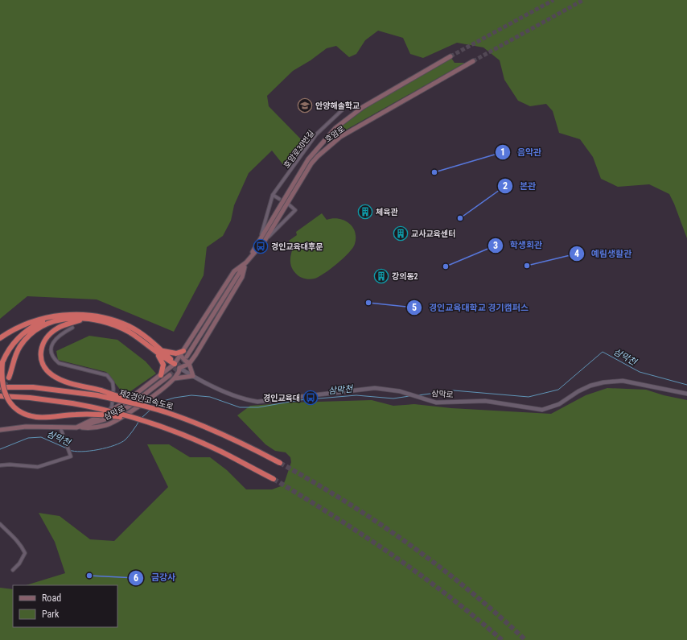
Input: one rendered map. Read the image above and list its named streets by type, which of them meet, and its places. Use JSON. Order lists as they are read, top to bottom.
{
  "streets": {
    "highway": ["제2경인고속도로"],
    "main road": ["호암로", "삼막로"],
    "street": ["호암로30번길"]
  },
  "crossings": [
    ["호암로", "삼막로"]
  ],
  "water": ["삼막천"],
  "places": {
    "school or university": ["안양해솔학교"],
    "other": [
      "음악관",
      "본관",
      "예림생활관",
      "학생회관",
      "경인교육대학교 경기캠퍼스",
      "금강사"
    ],
    "building": ["체육관", "교사교육센터", "강의동2"],
    "bus stop": ["경인교육대후문", "경인교육대"]
  },
  "legend": ["Road", "Park"]
}
